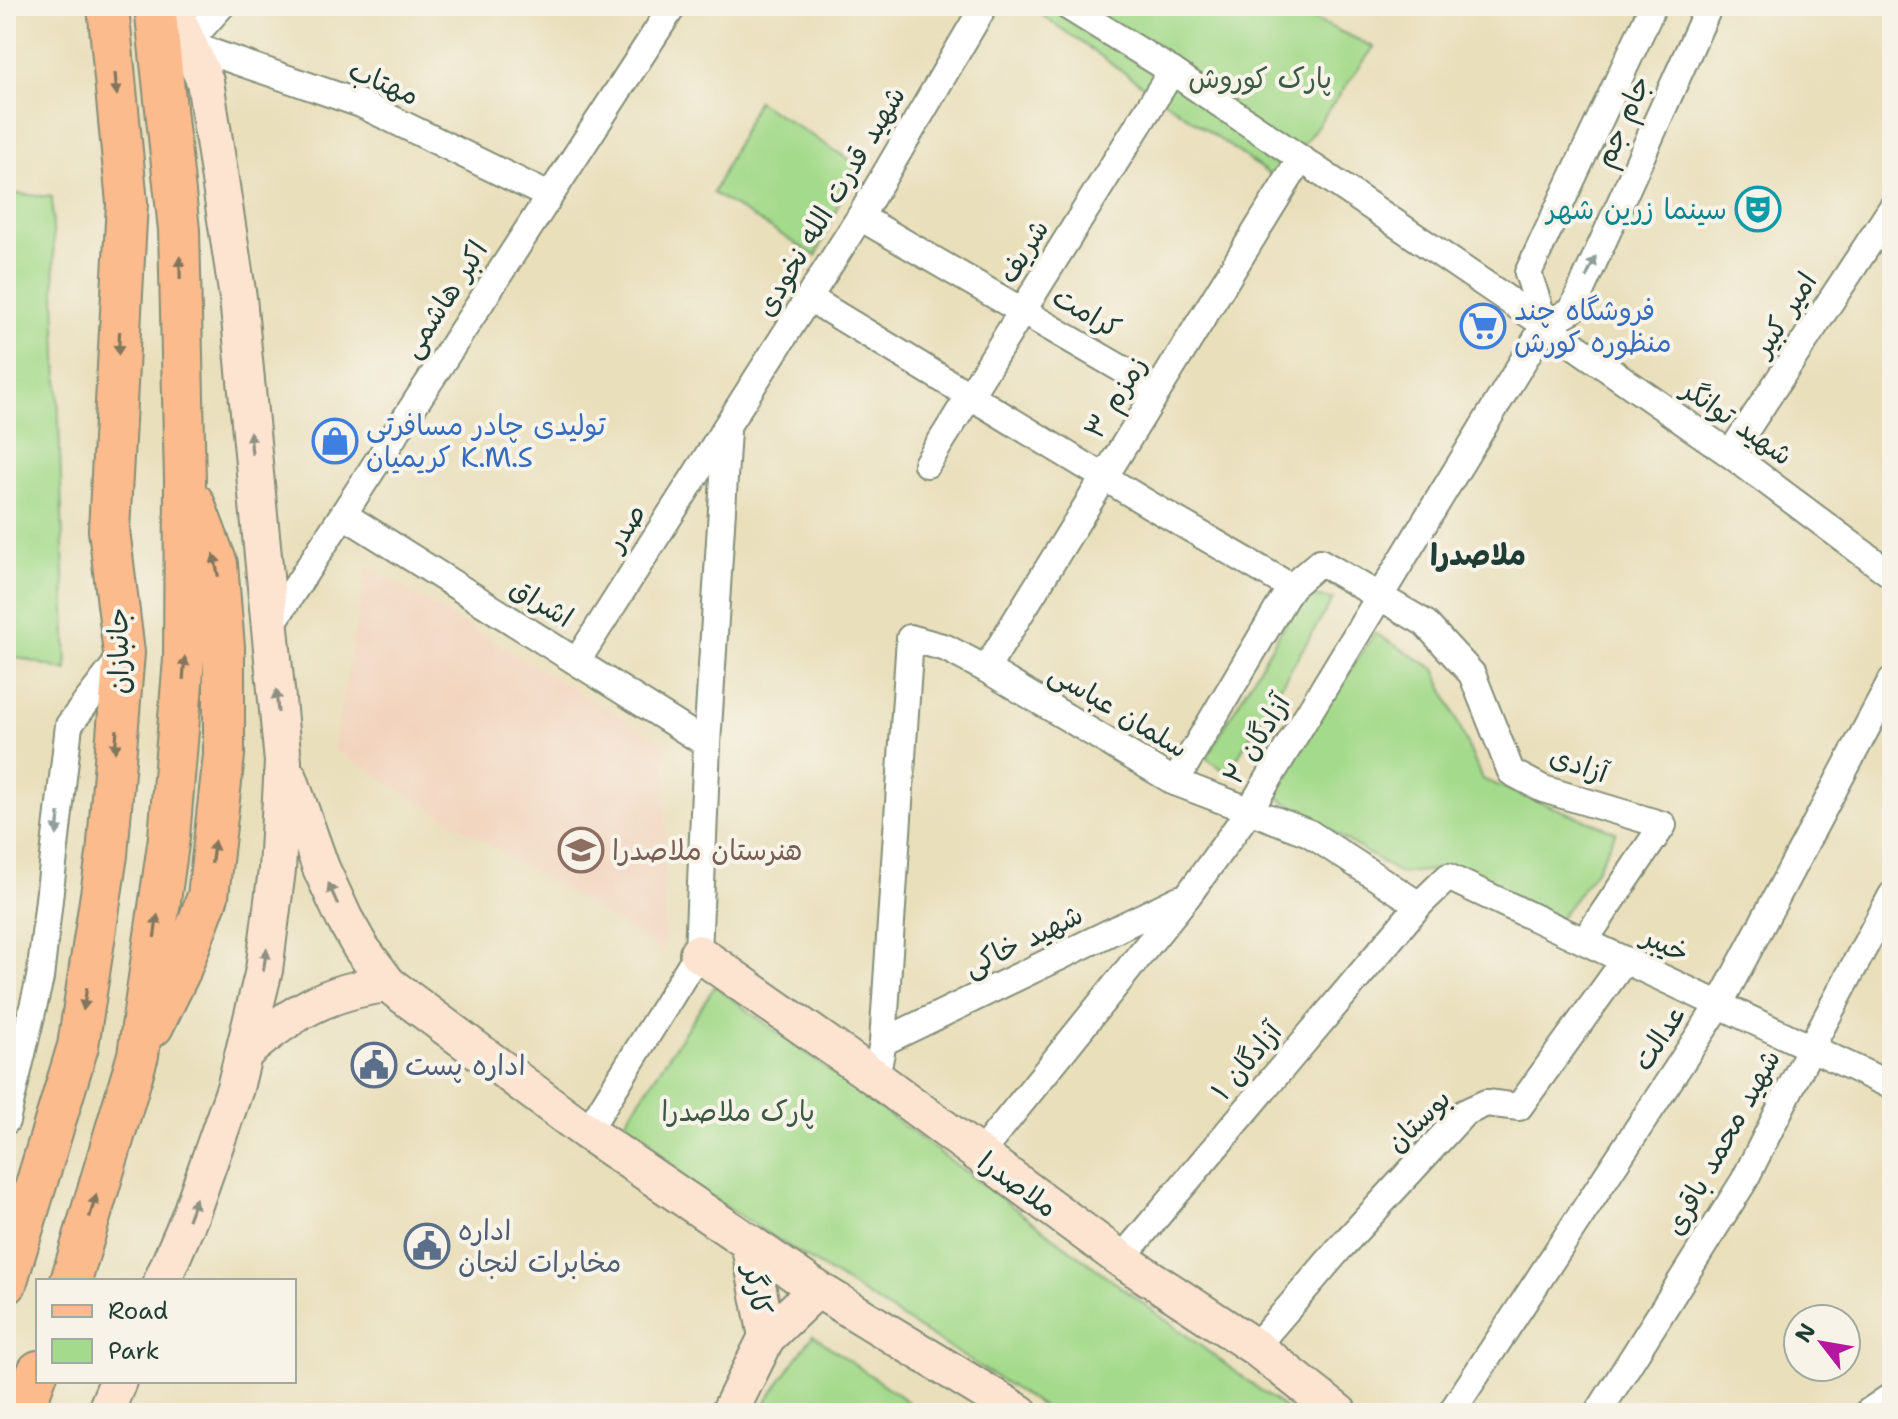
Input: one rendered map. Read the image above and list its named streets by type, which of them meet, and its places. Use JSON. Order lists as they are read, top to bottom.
{
  "streets": {
    "main road": ["جانبازان"],
    "street": [
      "مهتاب",
      "جام جم",
      "شهید قدرت الله نخودی",
      "شریف",
      "اکبر هاشمی",
      "کرامت",
      "امیر کبیر",
      "زمزم ۳",
      "شهید توانگر",
      "صدر",
      "اشراق",
      "سلمان عباسی",
      "آزادگان ۲",
      "آزادی",
      "شهید خاکی",
      "خیبر",
      "عدالت",
      "آزادگان ۱",
      "بوستان",
      "شهید محمد باقری",
      "ملاصدرا",
      "کارگر"
    ]
  },
  "crossings": [
    ["مهتاب", "اکبر هاشمی"],
    ["جام جم", "شهید توانگر"],
    ["جام جم", "آزادگان ۲"],
    ["شهید قدرت الله نخودی", "کرامت"],
    ["شهید قدرت الله نخودی", "صدر"],
    ["شریف", "کرامت"],
    ["شریف", "شهید توانگر"],
    ["اکبر هاشمی", "اشراق"],
    ["کرامت", "زمزم ۳"],
    ["امیر کبیر", "شهید توانگر"],
    ["زمزم ۳", "شهید توانگر"],
    ["زمزم ۳", "سلمان عباسی"],
    ["شهید توانگر", "آزادگان ۲"],
    ["صدر", "اشراق"],
    ["سلمان عباسی", "آزادگان ۲"],
    ["سلمان عباسی", "شهید خاکی"],
    ["سلمان عباسی", "خیبر"],
    ["سلمان عباسی", "آزادگان ۱"],
    ["آزادگان ۲", "آزادی"],
    ["آزادگان ۲", "شهید خاکی"],
    ["آزادگان ۲", "ملاصدرا"],
    ["آزادی", "خیبر"],
    ["خیبر", "عدالت"],
    ["خیبر", "آزادگان ۱"],
    ["خیبر", "بوستان"],
    ["خیبر", "شهید محمد باقری"],
    ["آزادگان ۱", "ملاصدرا"],
    ["بوستان", "ملاصدرا"]
  ],
  "districts": ["ملاصدرا"],
  "parks": ["پارک کوروش", "پارک ملاصدرا"],
  "places": {
    "theatre": ["سینما زرین شهر"],
    "supermarket": ["فروشگاه چند منظوره کورش"],
    "shop": ["تولیدی چادر مسافرتی کریمیان K.M.S"],
    "school or university": ["هنرستان ملاصدرا"],
    "public building": ["اداره پست", "اداره مخابرات لنجان"]
  },
  "legend": ["Road", "Park"],
  "north": "top left"
}
